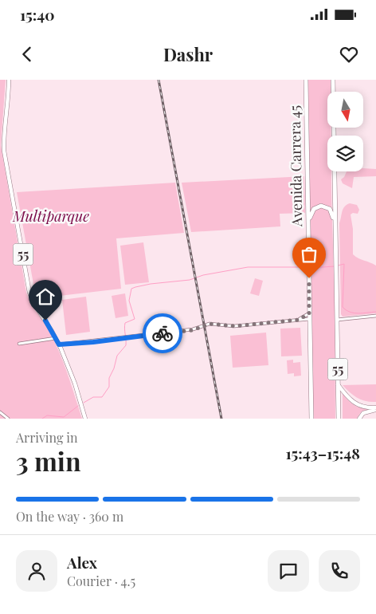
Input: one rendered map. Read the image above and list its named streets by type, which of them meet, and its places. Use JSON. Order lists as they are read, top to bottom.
{
  "streets": {
    "highway": ["Avenida Carrera 45", "55"]
  },
  "parks": ["Multiparque"],
  "north": "bottom",
  "page": {
    "status": "15:40",
    "header": "Dashr",
    "heading": ["3 min", "Arriving in", "15:43–15:48"],
    "panel": ["Alex", "Courier · 4.5"],
    "bar": "On the way · 360 m"
  }
}
